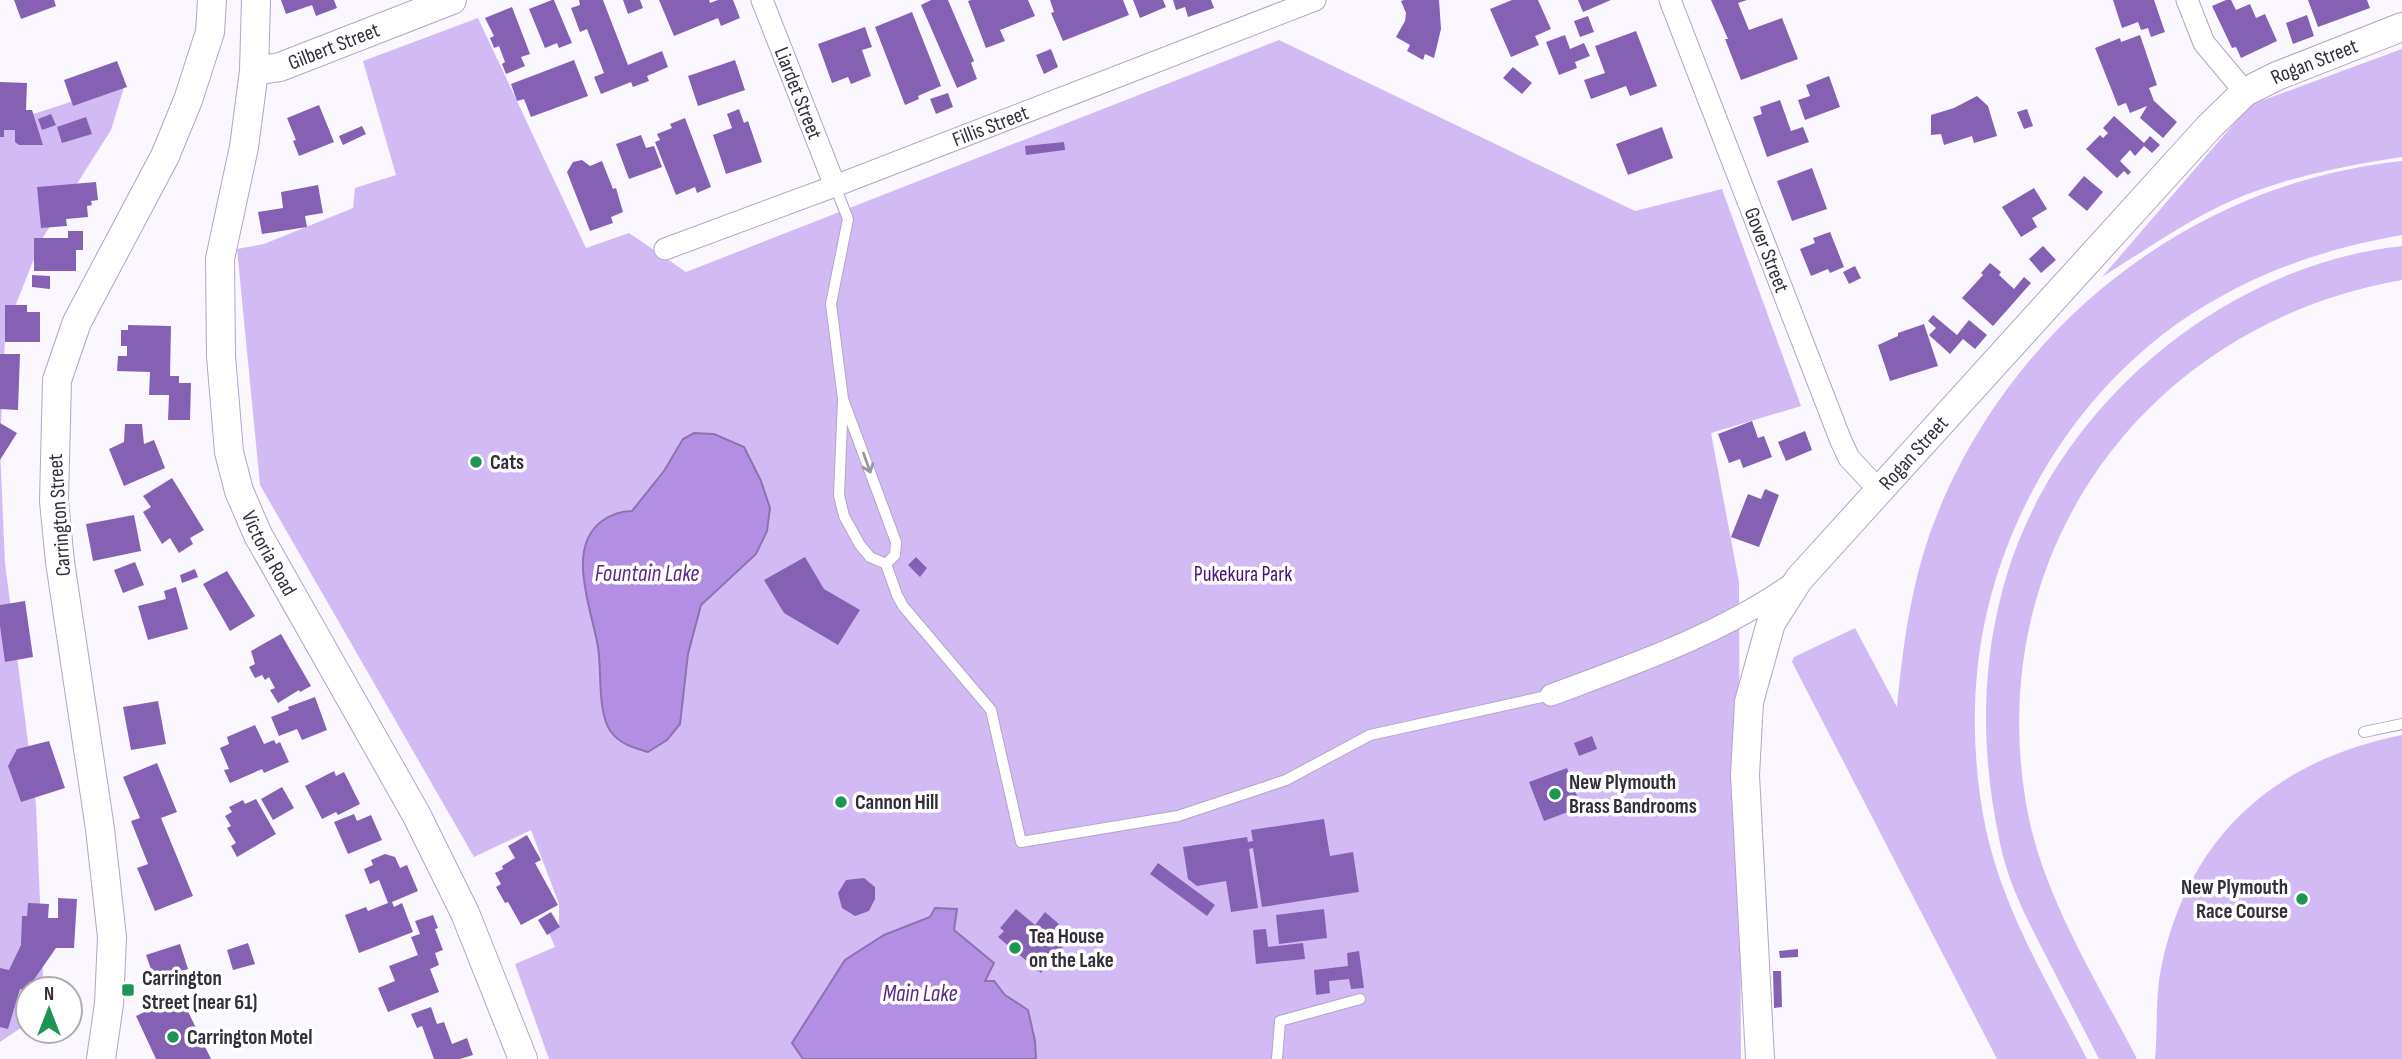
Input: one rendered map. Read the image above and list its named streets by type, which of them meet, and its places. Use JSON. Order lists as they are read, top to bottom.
{
  "streets": {
    "street": [
      "Gilbert Street",
      "Rogan Street",
      "Liardet Street",
      "Fillis Street",
      "Gover Street",
      "Carrington Street",
      "Victoria Road"
    ]
  },
  "crossings": [
    ["Gilbert Street", "Victoria Road"],
    ["Rogan Street", "Gover Street"],
    ["Liardet Street", "Fillis Street"]
  ],
  "water": ["Fountain Lake", "Main Lake"],
  "parks": ["Pukekura Park"],
  "places": {
    "other": [
      "Cats",
      "New Plymouth Brass Bandrooms",
      "Cannon Hill",
      "New Plymouth Race Course",
      "Tea House on the Lake",
      "Carrington Motel"
    ],
    "transit": ["Carrington Street (near 61)"]
  },
  "north": "top"
}
